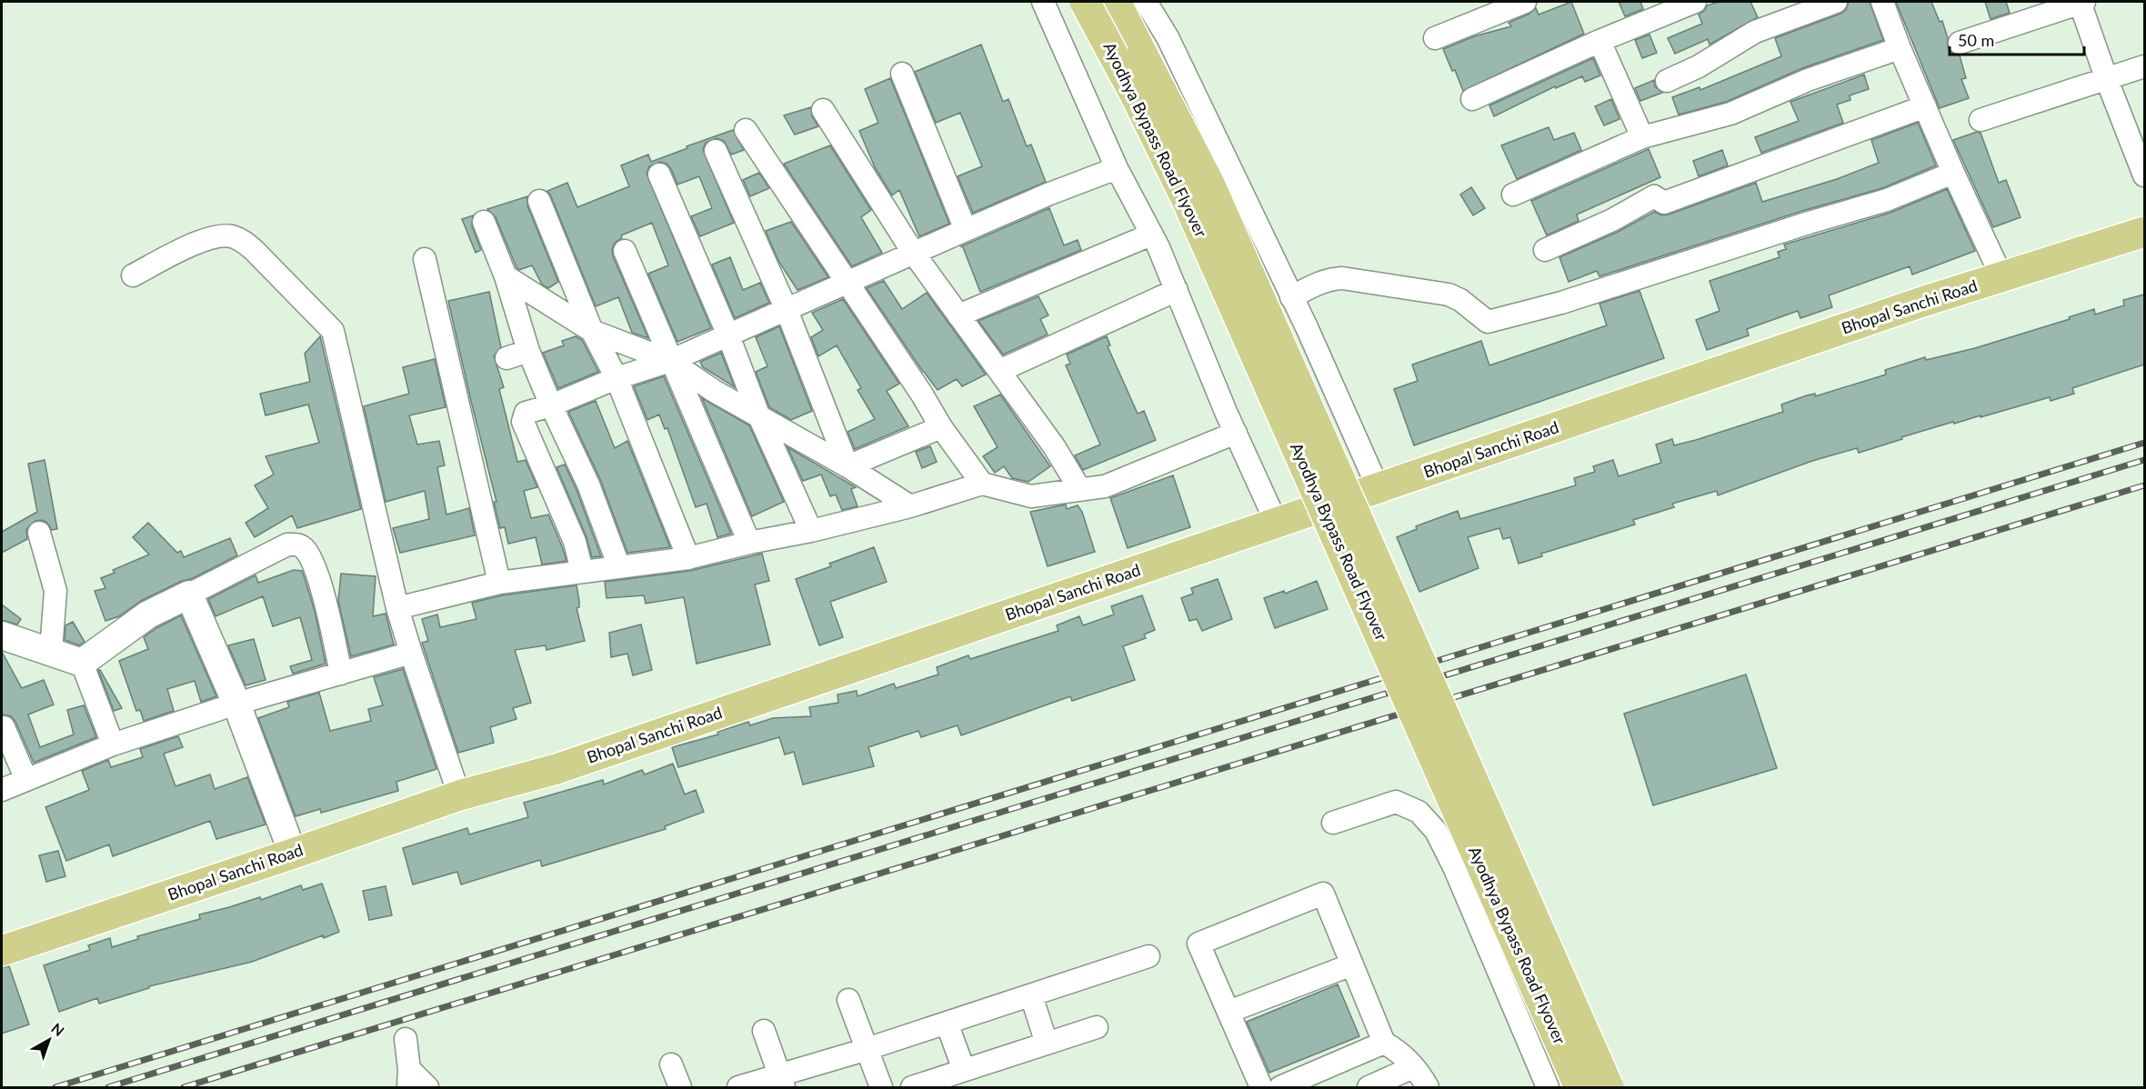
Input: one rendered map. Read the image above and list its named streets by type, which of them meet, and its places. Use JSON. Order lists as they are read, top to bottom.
{
  "streets": {
    "main road": ["Ayodhya Bypass Road Flyover", "Bhopal Sanchi Road"]
  },
  "scale_bar": "50 m",
  "north": "top right"
}
